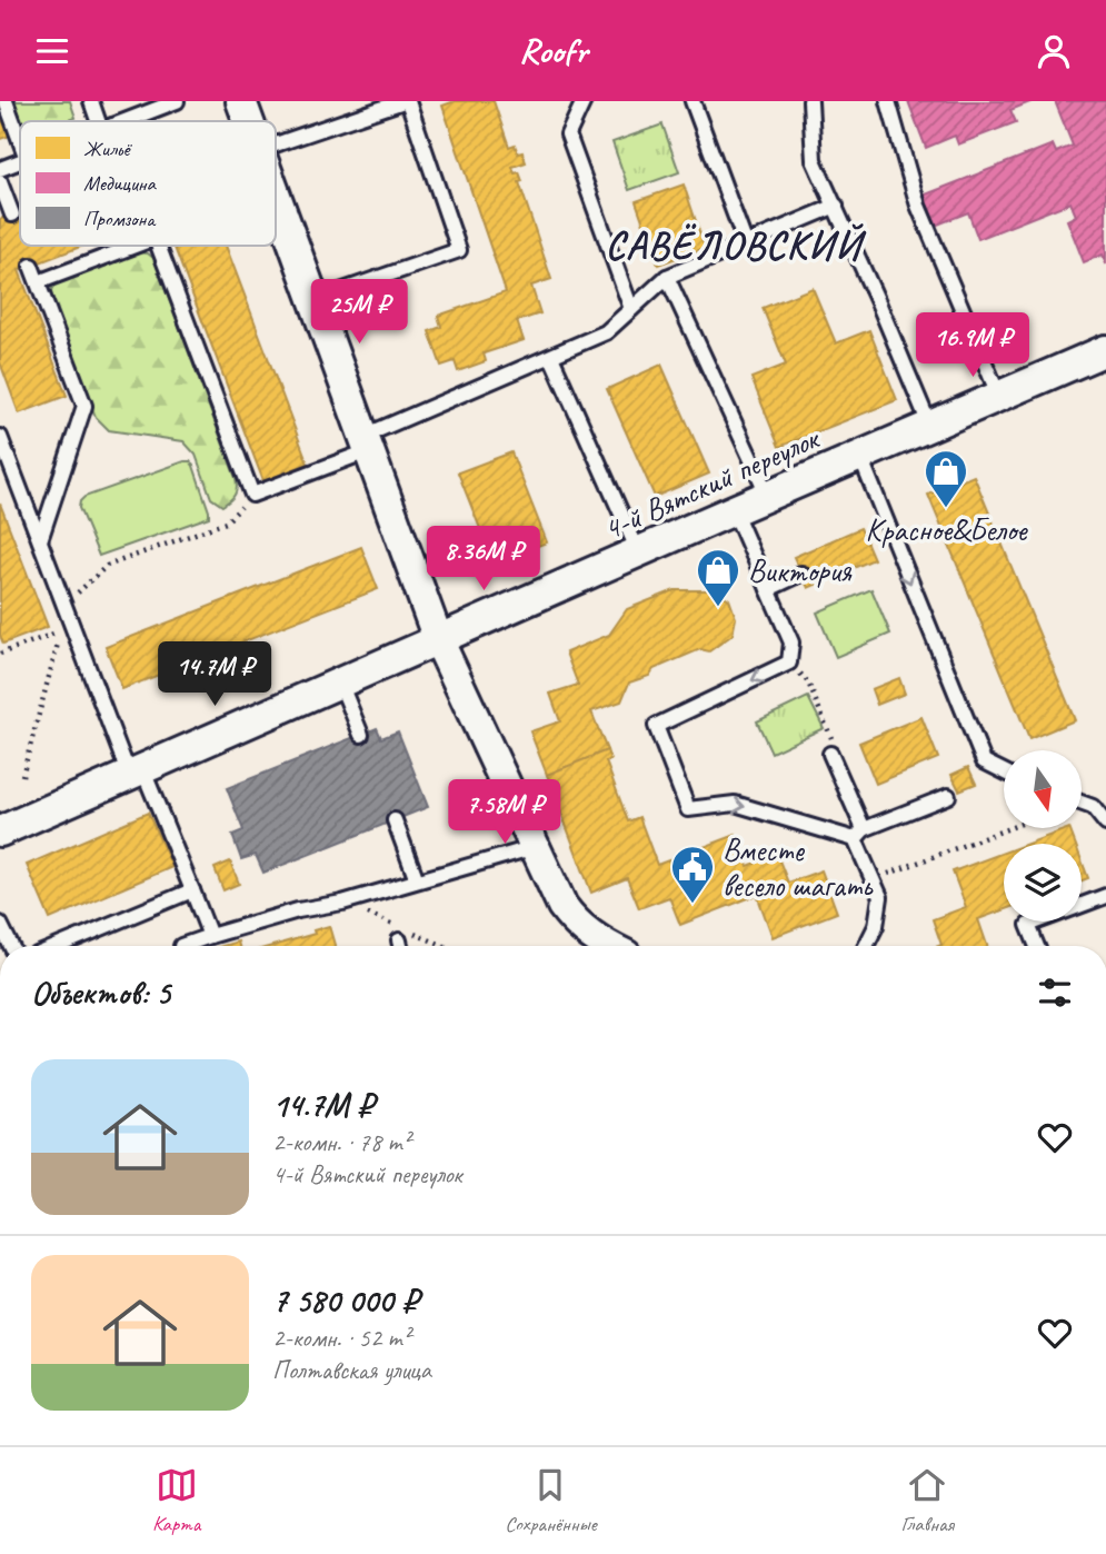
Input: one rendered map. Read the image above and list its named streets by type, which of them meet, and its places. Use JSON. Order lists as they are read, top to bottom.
{
  "streets": {
    "street": ["4-й Вятский переулок"]
  },
  "districts": ["САВЁЛОВСКИЙ"],
  "places": {
    "shop": ["Красное&Белое", "Виктория"],
    "public building": ["Вместе весело шагать"]
  },
  "legend": ["Жильё", "Медицина", "Промзона"],
  "north": "bottom",
  "page": {
    "header": "Roofr",
    "price": [
      "25M ₽",
      "16.9M ₽",
      "8.36M ₽",
      "14.7M ₽",
      "7.58M ₽"
    ],
    "heading": "Объектов: 5",
    "list": [
      {
        "name": "14.7M ₽",
        "note": "2-комн. · 78 m² · 4-й Вятский переулок"
      },
      {
        "name": "7 580 000 ₽",
        "note": "2-комн. · 52 m² · Полтавская улица"
      }
    ],
    "tabs": ["Карта", "Сохранённые", "Главная"]
  }
}
